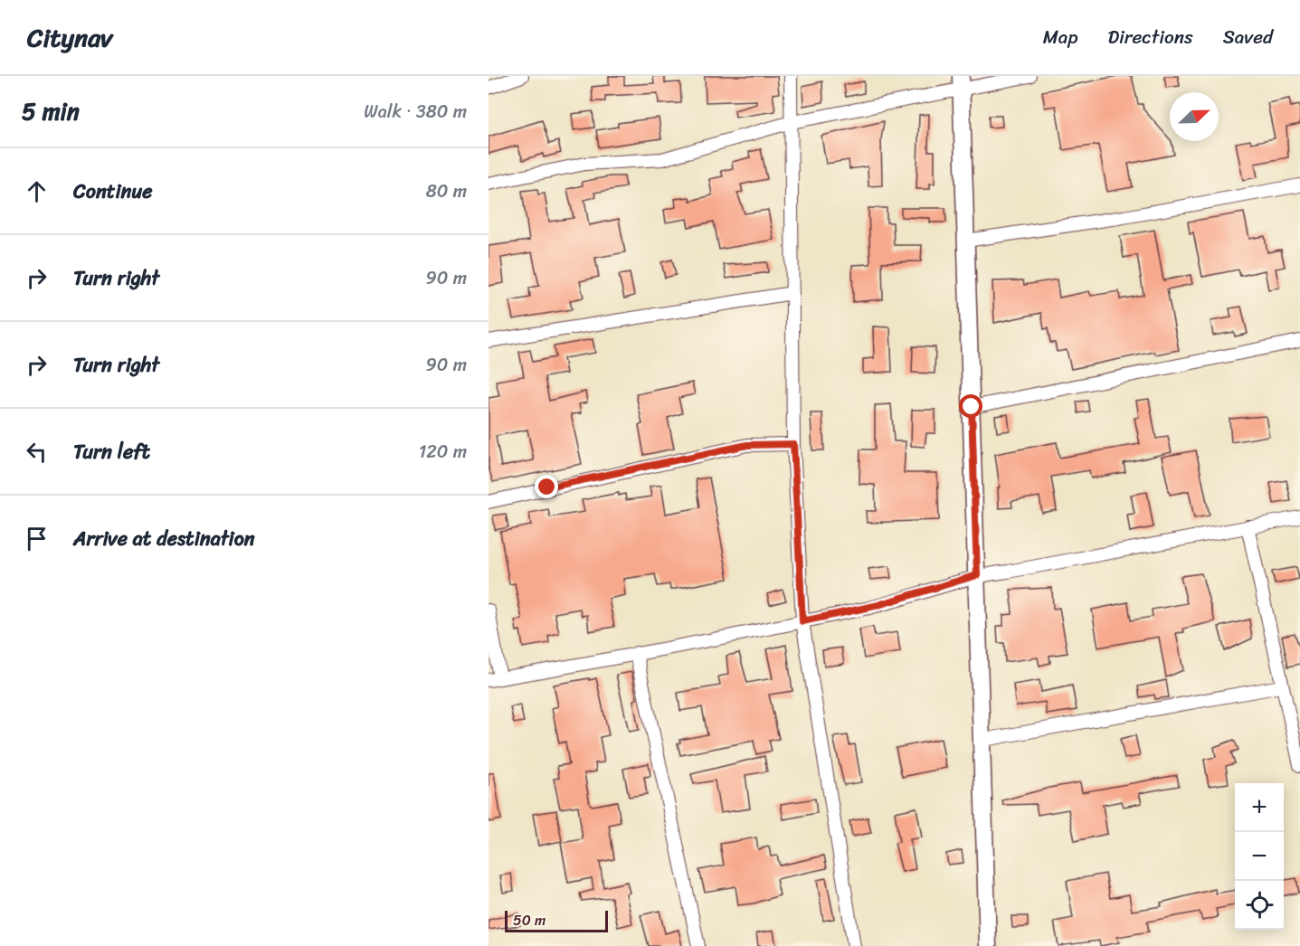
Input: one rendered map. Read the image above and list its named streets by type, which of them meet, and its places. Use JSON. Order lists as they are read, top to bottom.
{
  "scale_bar": "50 m",
  "north": "top right",
  "page": {
    "header": "Citynav",
    "nav": ["Map", "Directions", "Saved"],
    "heading": ["5 min", "Walk · 380 m"],
    "list": [
      ["Continue", "80 m"],
      ["Turn right", "90 m"],
      ["Turn right", "90 m"],
      ["Turn left", "120 m"],
      "Arrive at destination"
    ],
    "map_buttons": ["+", "−"],
    "scale": "50 m"
  }
}
